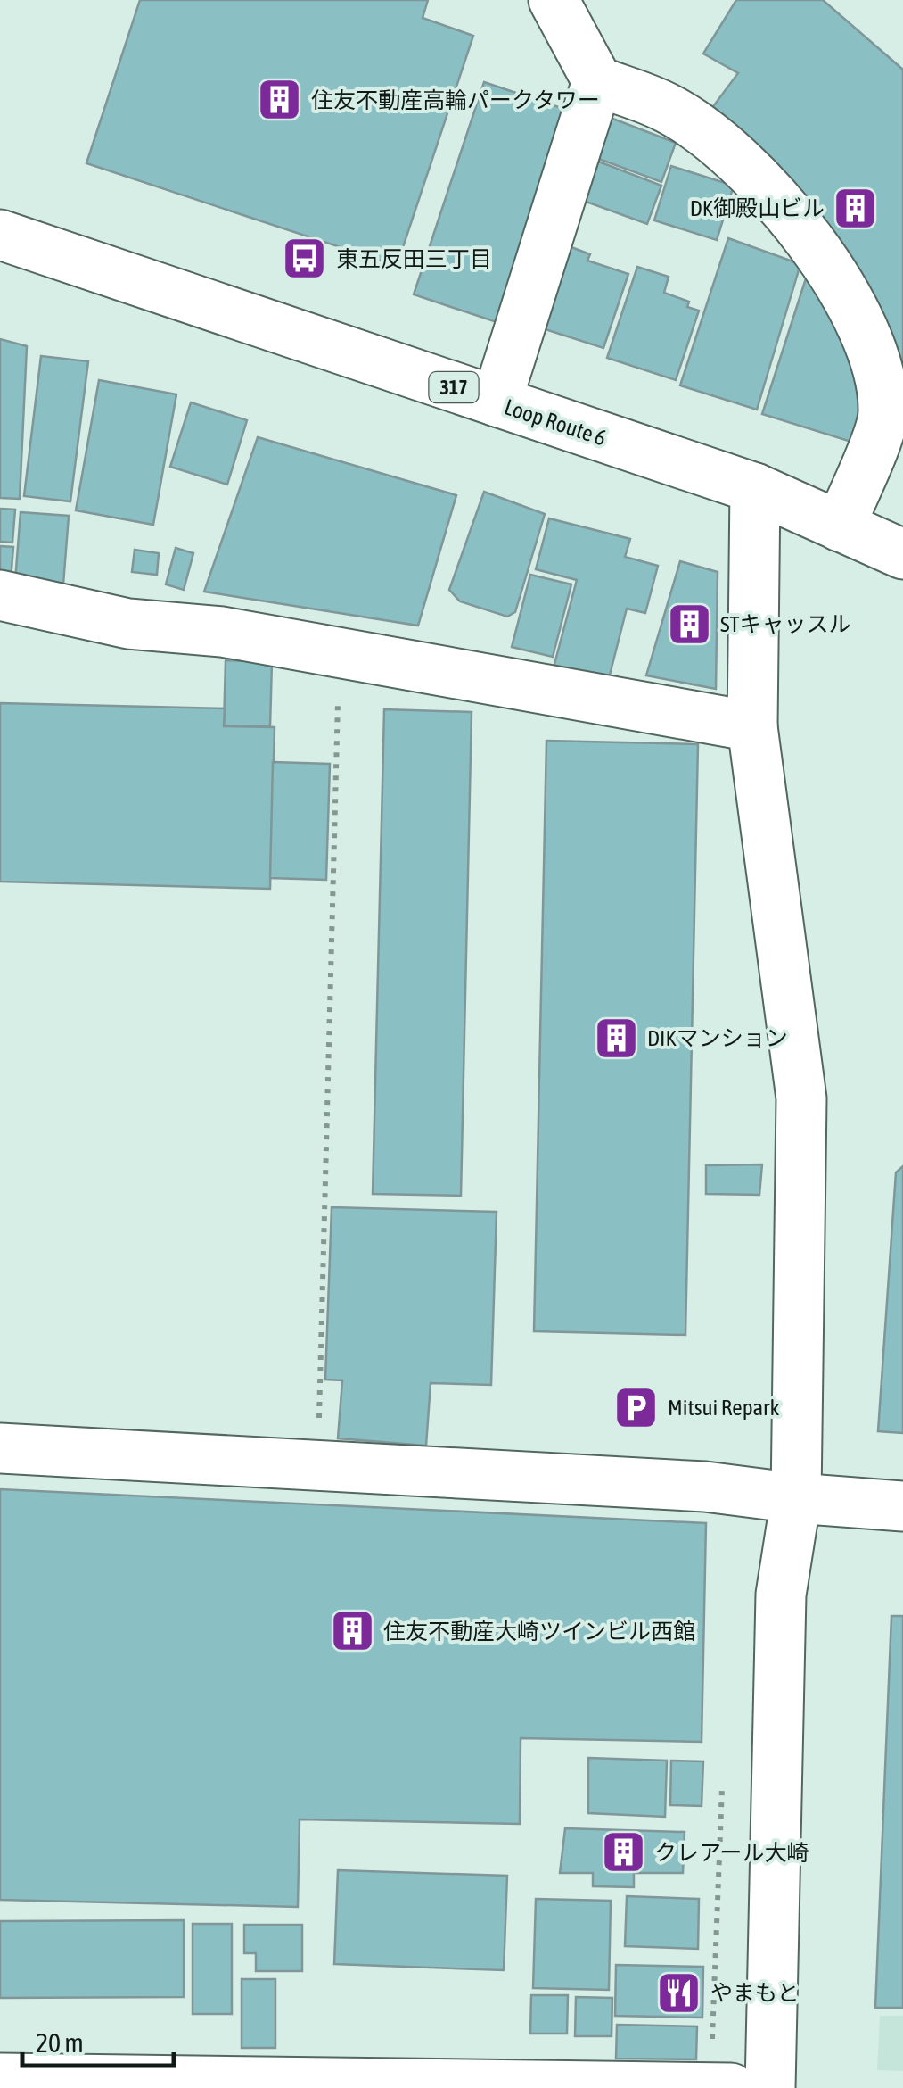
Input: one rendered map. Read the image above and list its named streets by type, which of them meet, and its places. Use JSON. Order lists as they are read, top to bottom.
{
  "streets": {
    "street": ["317", "Loop Route 6"]
  },
  "places": {
    "building": [
      "住友不動産高輪パークタワー",
      "DK御殿山ビル",
      "STキャッスル",
      "DIKマンション",
      "住友不動産大崎ツインビル西館",
      "クレアール大崎"
    ],
    "bus stop": ["東五反田三丁目"],
    "parking": ["Mitsui Repark"],
    "restaurant": ["やまもと"]
  },
  "scale_bar": "20 m"
}
